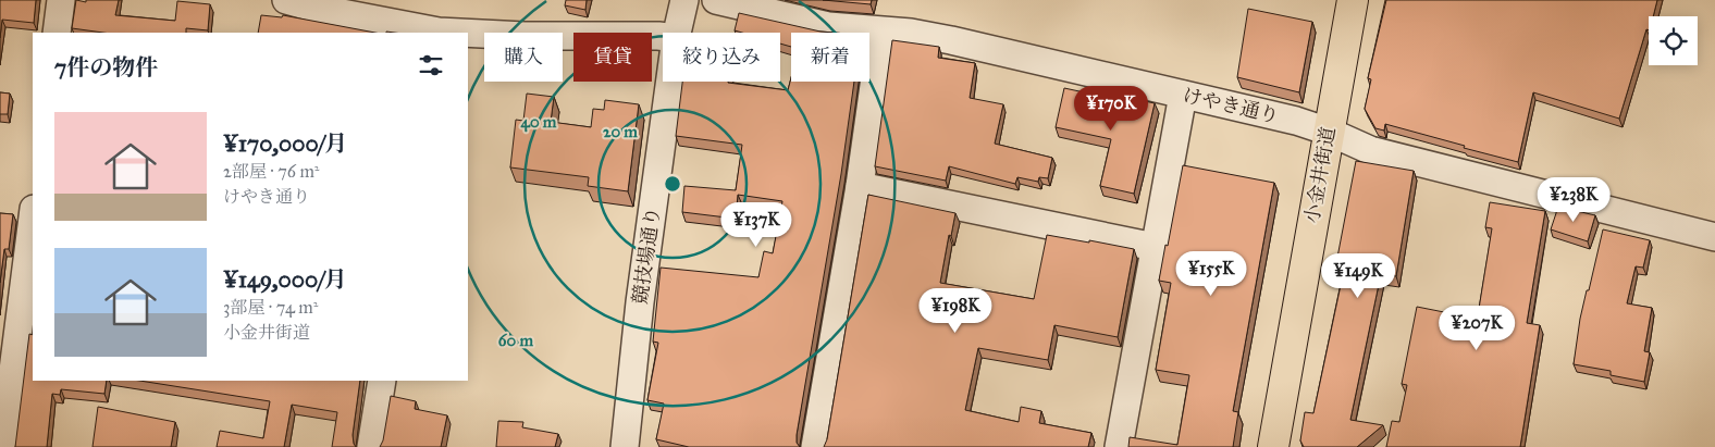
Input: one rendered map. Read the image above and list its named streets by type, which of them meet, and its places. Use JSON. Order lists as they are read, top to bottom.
{
  "streets": {
    "main road": ["小金井街道"],
    "street": ["けやき通り", "競技場通り"]
  },
  "crossings": [
    ["けやき通り", "小金井街道"]
  ],
  "page": {
    "chip": [
      "購入",
      "賃貸",
      "絞り込み",
      "新着"
    ],
    "heading": "7件の物件",
    "price": [
      "¥170K",
      "¥238K",
      "¥137K",
      "¥155K",
      "¥149K",
      "¥198K",
      "¥207K"
    ],
    "list": [
      {
        "name": "¥170,000/月",
        "note": "2部屋 · 76 m² · けやき通り"
      },
      {
        "name": "¥149,000/月",
        "note": "3部屋 · 74 m² · 小金井街道"
      }
    ]
  },
  "rings": ["40 m", "20 m", "60 m"]
}
